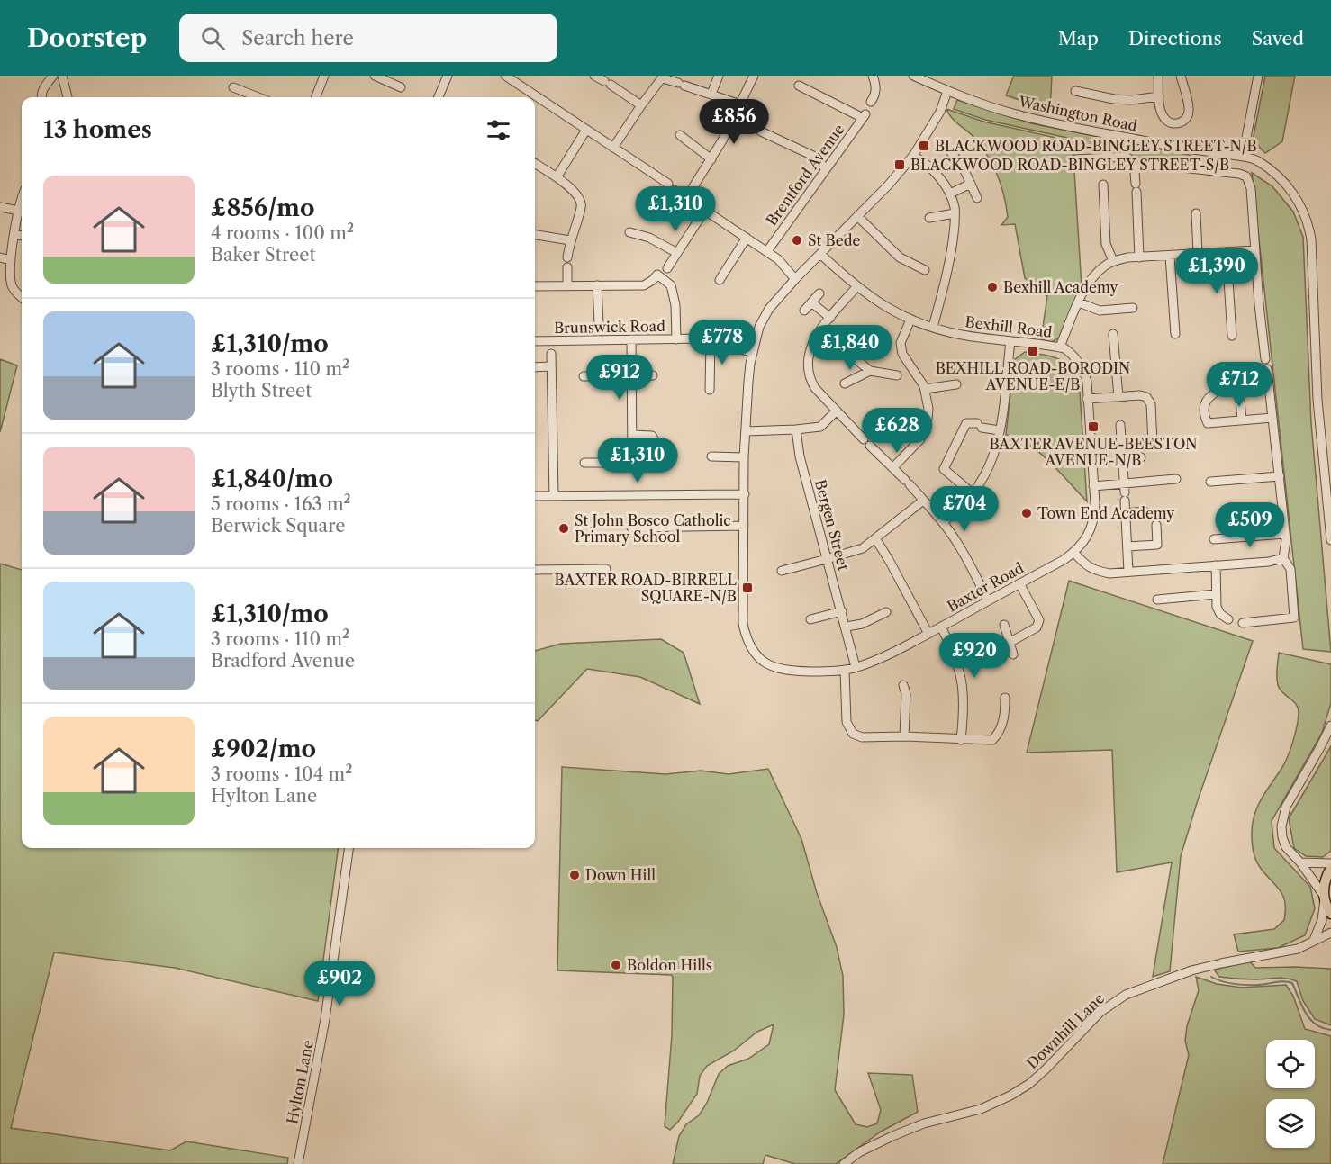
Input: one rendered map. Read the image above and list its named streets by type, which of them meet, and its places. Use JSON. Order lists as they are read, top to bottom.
{
  "streets": {
    "street": [
      "Washington Road",
      "Brentford Avenue",
      "Brunswick Road",
      "Bexhill Road",
      "Bergen Street",
      "Baxter Road",
      "Downhill Lane",
      "Hylton Lane"
    ]
  },
  "crossings": [
    ["Washington Road", "Baxter Road"],
    ["Brunswick Road", "Baxter Road"],
    ["Bexhill Road", "Baxter Road"],
    ["Bergen Street", "Baxter Road"]
  ],
  "places": {
    "transit": [
      "BLACKWOOD ROAD-BINGLEY STREET-N/B",
      "BLACKWOOD ROAD-BINGLEY STREET-S/B",
      "BEXHILL ROAD-BORODIN AVENUE-E/B",
      "BAXTER AVENUE-BEESTON AVENUE-N/B",
      "BAXTER ROAD-BIRRELL SQUARE-N/B"
    ],
    "other": [
      "St Bede",
      "Bexhill Academy",
      "Town End Academy",
      "St John Bosco Catholic Primary School",
      "Down Hill",
      "Boldon Hills"
    ]
  },
  "page": {
    "header": "Doorstep",
    "search": "Search here",
    "nav": ["Map", "Directions", "Saved"],
    "heading": "13 homes",
    "price": [
      "£856",
      "£1,310",
      "£1,390",
      "£778",
      "£1,840",
      "£912",
      "£712",
      "£628",
      "£1,310",
      "£704",
      "£509",
      "£920",
      "£902"
    ],
    "list": [
      {
        "name": "£856/mo",
        "note": "4 rooms · 100 m² · Baker Street"
      },
      {
        "name": "£1,310/mo",
        "note": "3 rooms · 110 m² · Blyth Street"
      },
      {
        "name": "£1,840/mo",
        "note": "5 rooms · 163 m² · Berwick Square"
      },
      {
        "name": "£1,310/mo",
        "note": "3 rooms · 110 m² · Bradford Avenue"
      },
      {
        "name": "£902/mo",
        "note": "3 rooms · 104 m² · Hylton Lane"
      }
    ]
  }
}
